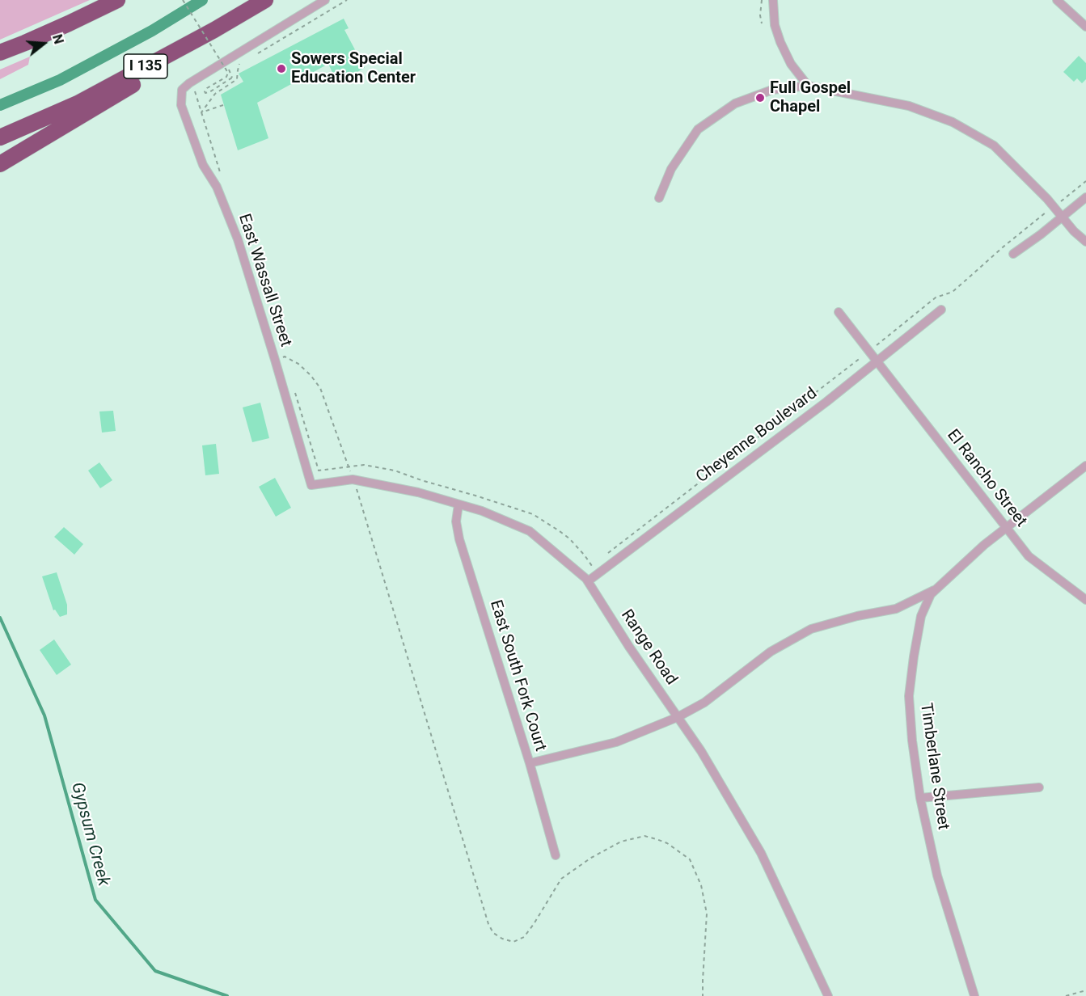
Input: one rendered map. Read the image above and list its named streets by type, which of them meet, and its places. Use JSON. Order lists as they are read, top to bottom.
{
  "streets": {
    "highway": ["I 135"],
    "street": [
      "East Wassall Street",
      "Cheyenne Boulevard",
      "El Rancho Street",
      "Range Road",
      "East South Fork Court",
      "Timberlane Street"
    ]
  },
  "crossings": [
    ["East Wassall Street", "Range Road"],
    ["Cheyenne Boulevard", "El Rancho Street"],
    ["Cheyenne Boulevard", "Range Road"],
    ["El Rancho Street", "Timberlane Street"],
    ["Range Road", "East South Fork Court"]
  ],
  "water": ["Gypsum Creek"],
  "places": ["Sowers Special Education Center", "Full Gospel Chapel"],
  "north": "right"
}
